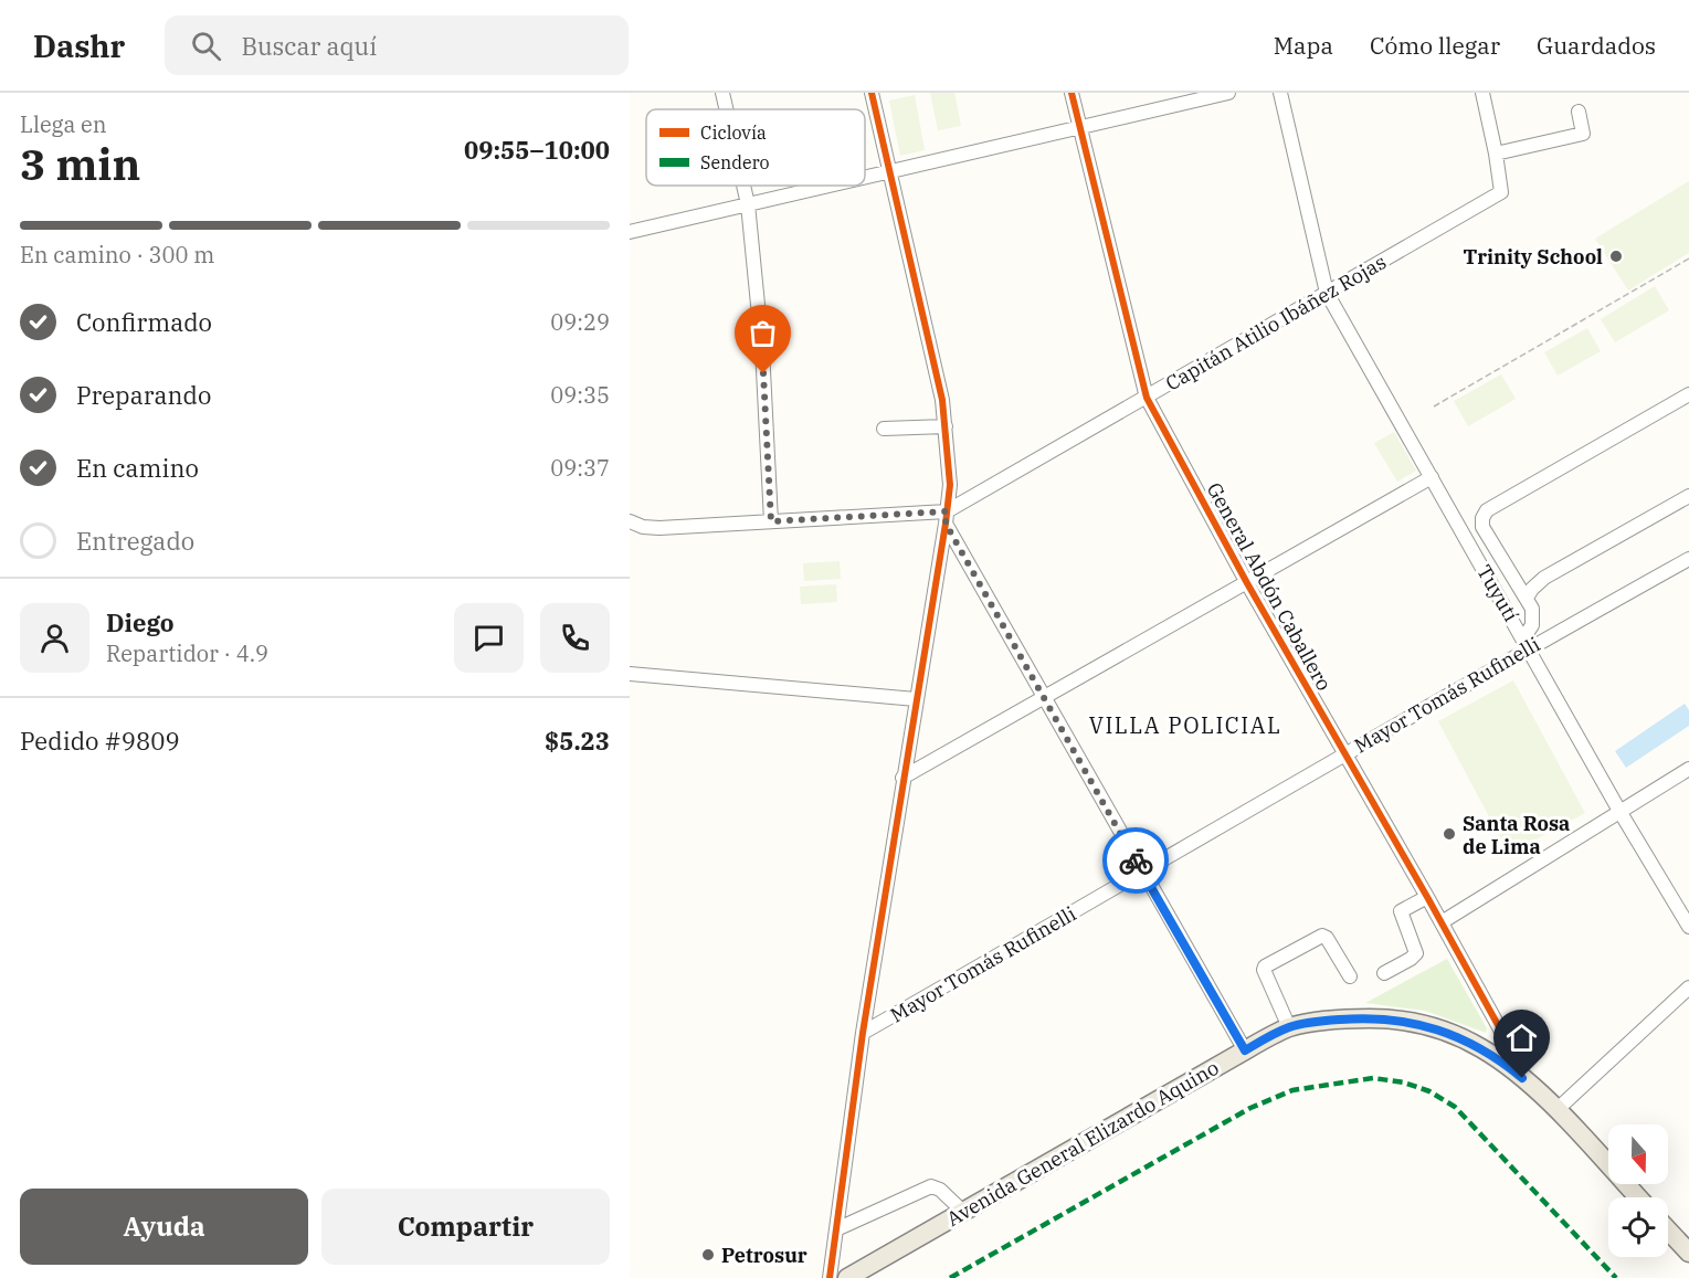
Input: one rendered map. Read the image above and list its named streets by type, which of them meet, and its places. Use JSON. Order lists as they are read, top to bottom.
{
  "streets": {
    "main road": ["Avenida General Elizardo Aquino"],
    "street": [
      "Capitán Atilio Ibáñez Rojas",
      "General Abdón Caballero",
      "Tuyutí",
      "Mayor Tomás Rufinelli"
    ]
  },
  "crossings": [
    ["Capitán Atilio Ibáñez Rojas", "General Abdón Caballero"],
    ["Capitán Atilio Ibáñez Rojas", "Tuyutí"],
    ["General Abdón Caballero", "Mayor Tomás Rufinelli"],
    ["General Abdón Caballero", "Avenida General Elizardo Aquino"],
    ["Tuyutí", "Mayor Tomás Rufinelli"]
  ],
  "districts": ["VILLA POLICIAL"],
  "places": ["Trinity School", "Santa Rosa de Lima", "Petrosur"],
  "legend": ["Ciclovía", "Sendero"],
  "north": "bottom",
  "page": {
    "header": "Dashr",
    "search": "Buscar aquí",
    "nav": ["Mapa", "Cómo llegar", "Guardados"],
    "heading": ["3 min", "Llega en", "09:55–10:00"],
    "panel": [
      "Diego",
      "Repartidor · 4.9",
      "Pedido #9809",
      "$5.23"
    ],
    "bar": "En camino · 300 m",
    "list": [
      ["Confirmado", "09:29"],
      ["Preparando", "09:35"],
      ["En camino", "09:37"],
      "Entregado"
    ],
    "buttons": ["Ayuda", "Compartir"]
  }
}
